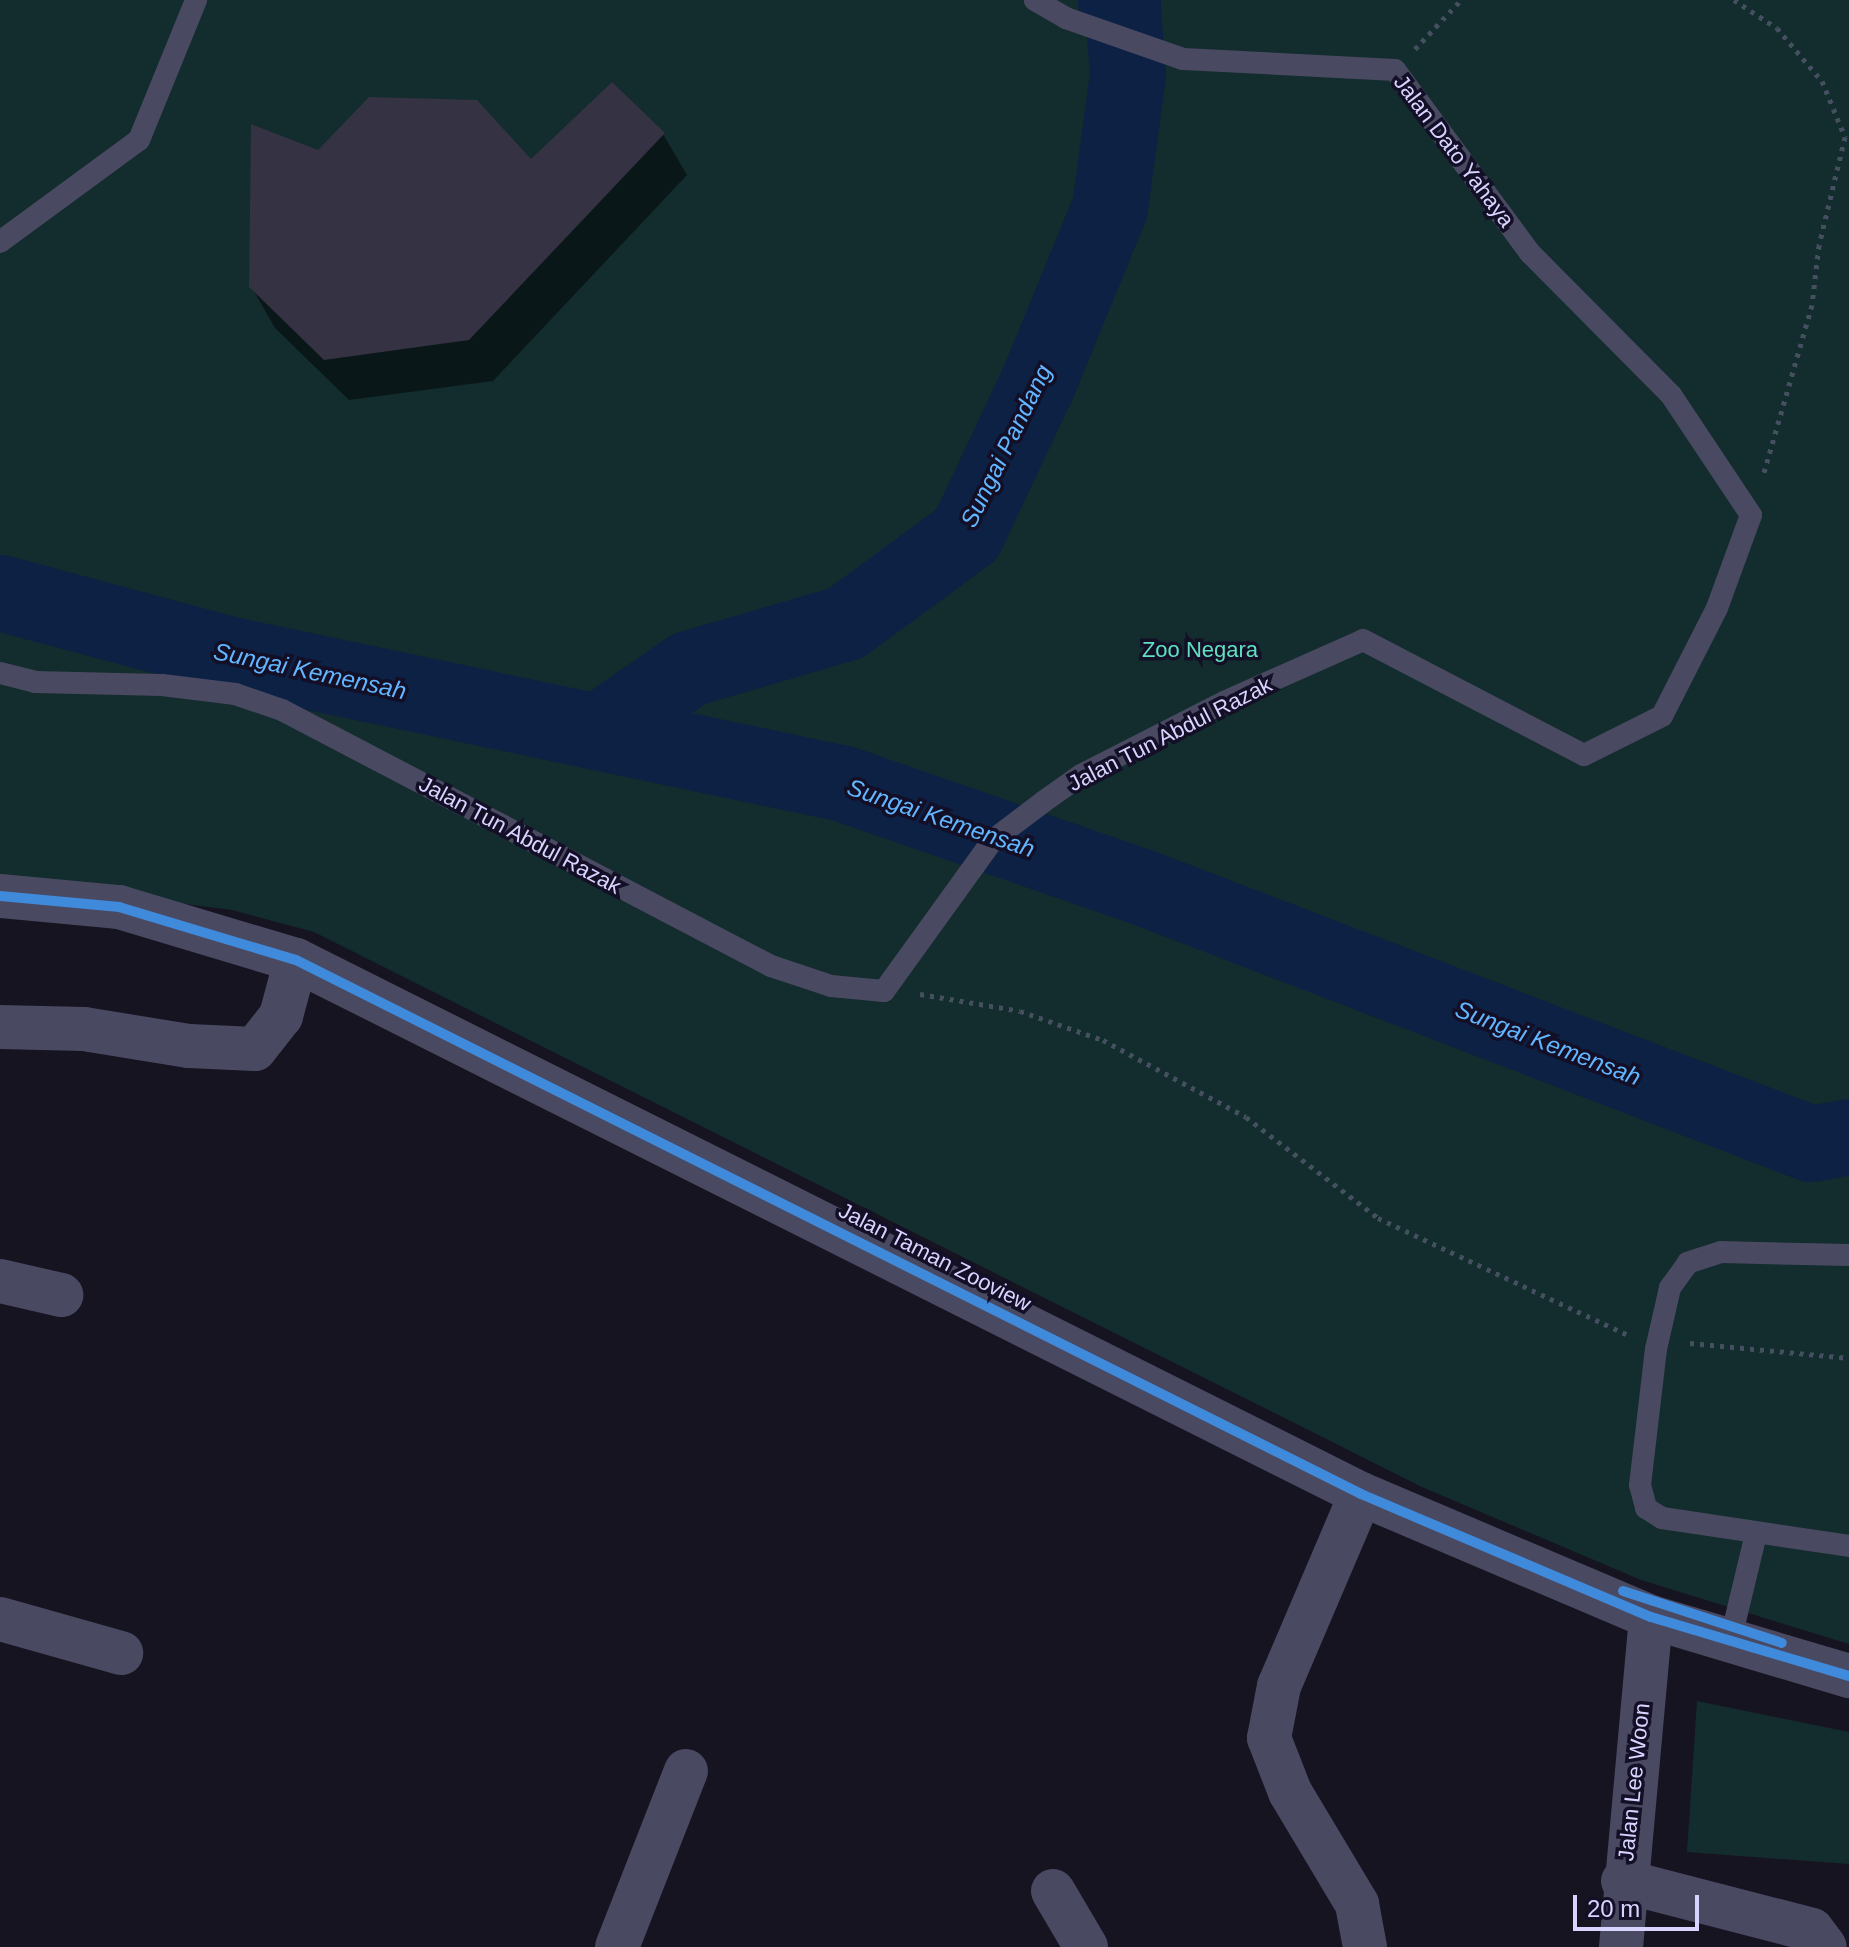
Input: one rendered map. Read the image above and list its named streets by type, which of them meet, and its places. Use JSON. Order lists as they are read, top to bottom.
{
  "streets": {
    "street": ["Jalan Taman Zooview", "Jalan Lee Woon"],
    "lane": ["Jalan Dato Yahaya", "Jalan Tun Abdul Razak"]
  },
  "crossings": [
    ["Jalan Dato Yahaya", "Jalan Tun Abdul Razak"],
    ["Jalan Taman Zooview", "Jalan Lee Woon"]
  ],
  "water": ["Sungai Pandang", "Sungai Kemensah"],
  "parks": ["Zoo Negara"],
  "scale_bar": "20 m"
}
